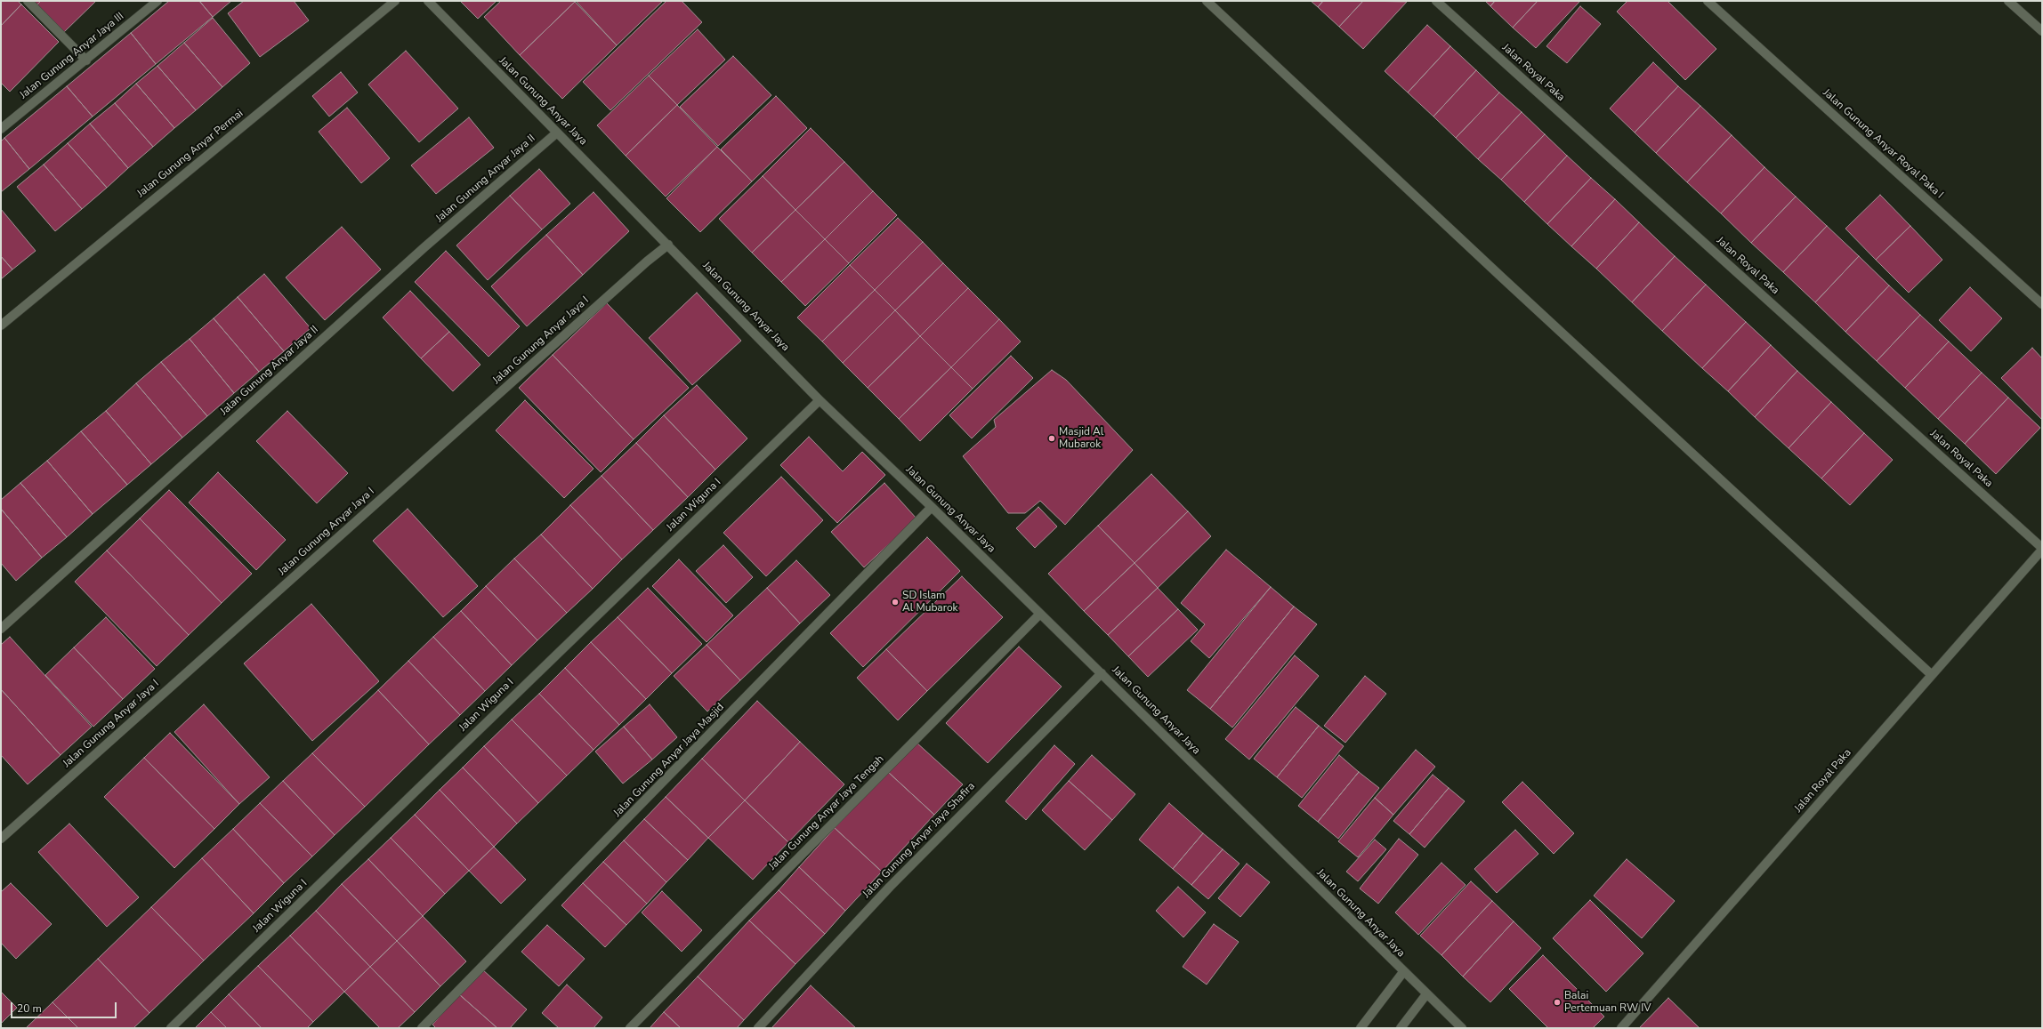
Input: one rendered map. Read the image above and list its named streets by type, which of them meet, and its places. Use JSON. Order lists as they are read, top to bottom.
{
  "streets": {
    "street": [
      "Jalan Gunung Anyar Jaya III",
      "Jalan Royal Paka",
      "Jalan Gunung Anyar Jaya",
      "Jalan Gunung Anyar Royal Paka I",
      "Jalan Gunung Anyar Permai",
      "Jalan Gunung Anyar Jaya II",
      "Jalan Gunung Anyar Jaya I",
      "Jalan Wiguna I",
      "Jalan Gunung Anyar Jaya Masjid",
      "Jalan Gunung Anyar Jaya Tengah",
      "Jalan Gunung Anyar Jaya Shafira"
    ]
  },
  "crossings": [
    ["Jalan Gunung Anyar Jaya", "Jalan Gunung Anyar Jaya II"],
    ["Jalan Gunung Anyar Jaya", "Jalan Gunung Anyar Jaya I"],
    ["Jalan Gunung Anyar Jaya", "Jalan Wiguna I"],
    ["Jalan Gunung Anyar Jaya", "Jalan Gunung Anyar Jaya Masjid"],
    ["Jalan Gunung Anyar Jaya", "Jalan Gunung Anyar Jaya Tengah"],
    ["Jalan Gunung Anyar Jaya", "Jalan Gunung Anyar Jaya Shafira"]
  ],
  "places": ["Masjid Al Mubarok", "SD Islam Al Mubarok", "Balai Pertemuan RW IV"],
  "scale_bar": "20 m"
}
